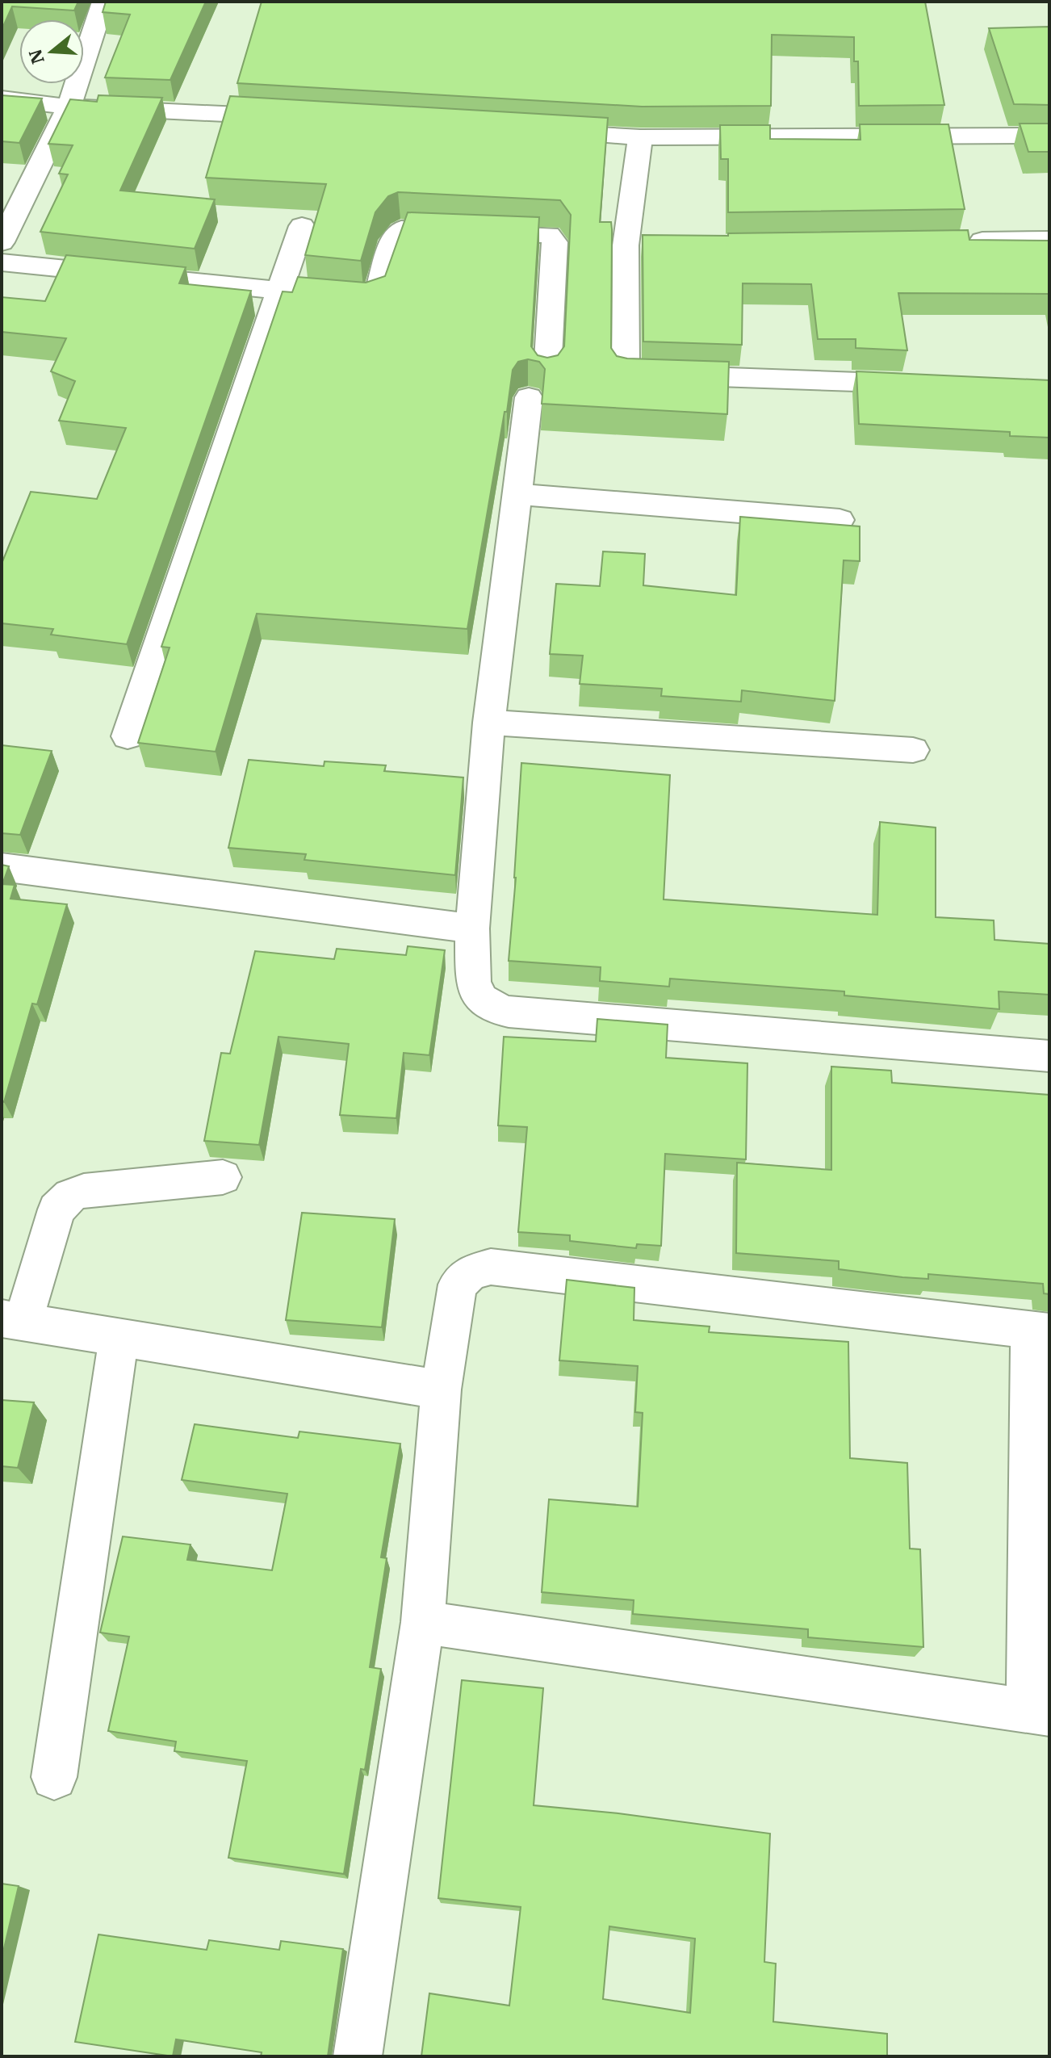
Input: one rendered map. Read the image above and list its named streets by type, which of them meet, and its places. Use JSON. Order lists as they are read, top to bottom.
{
  "north": "left"
}
